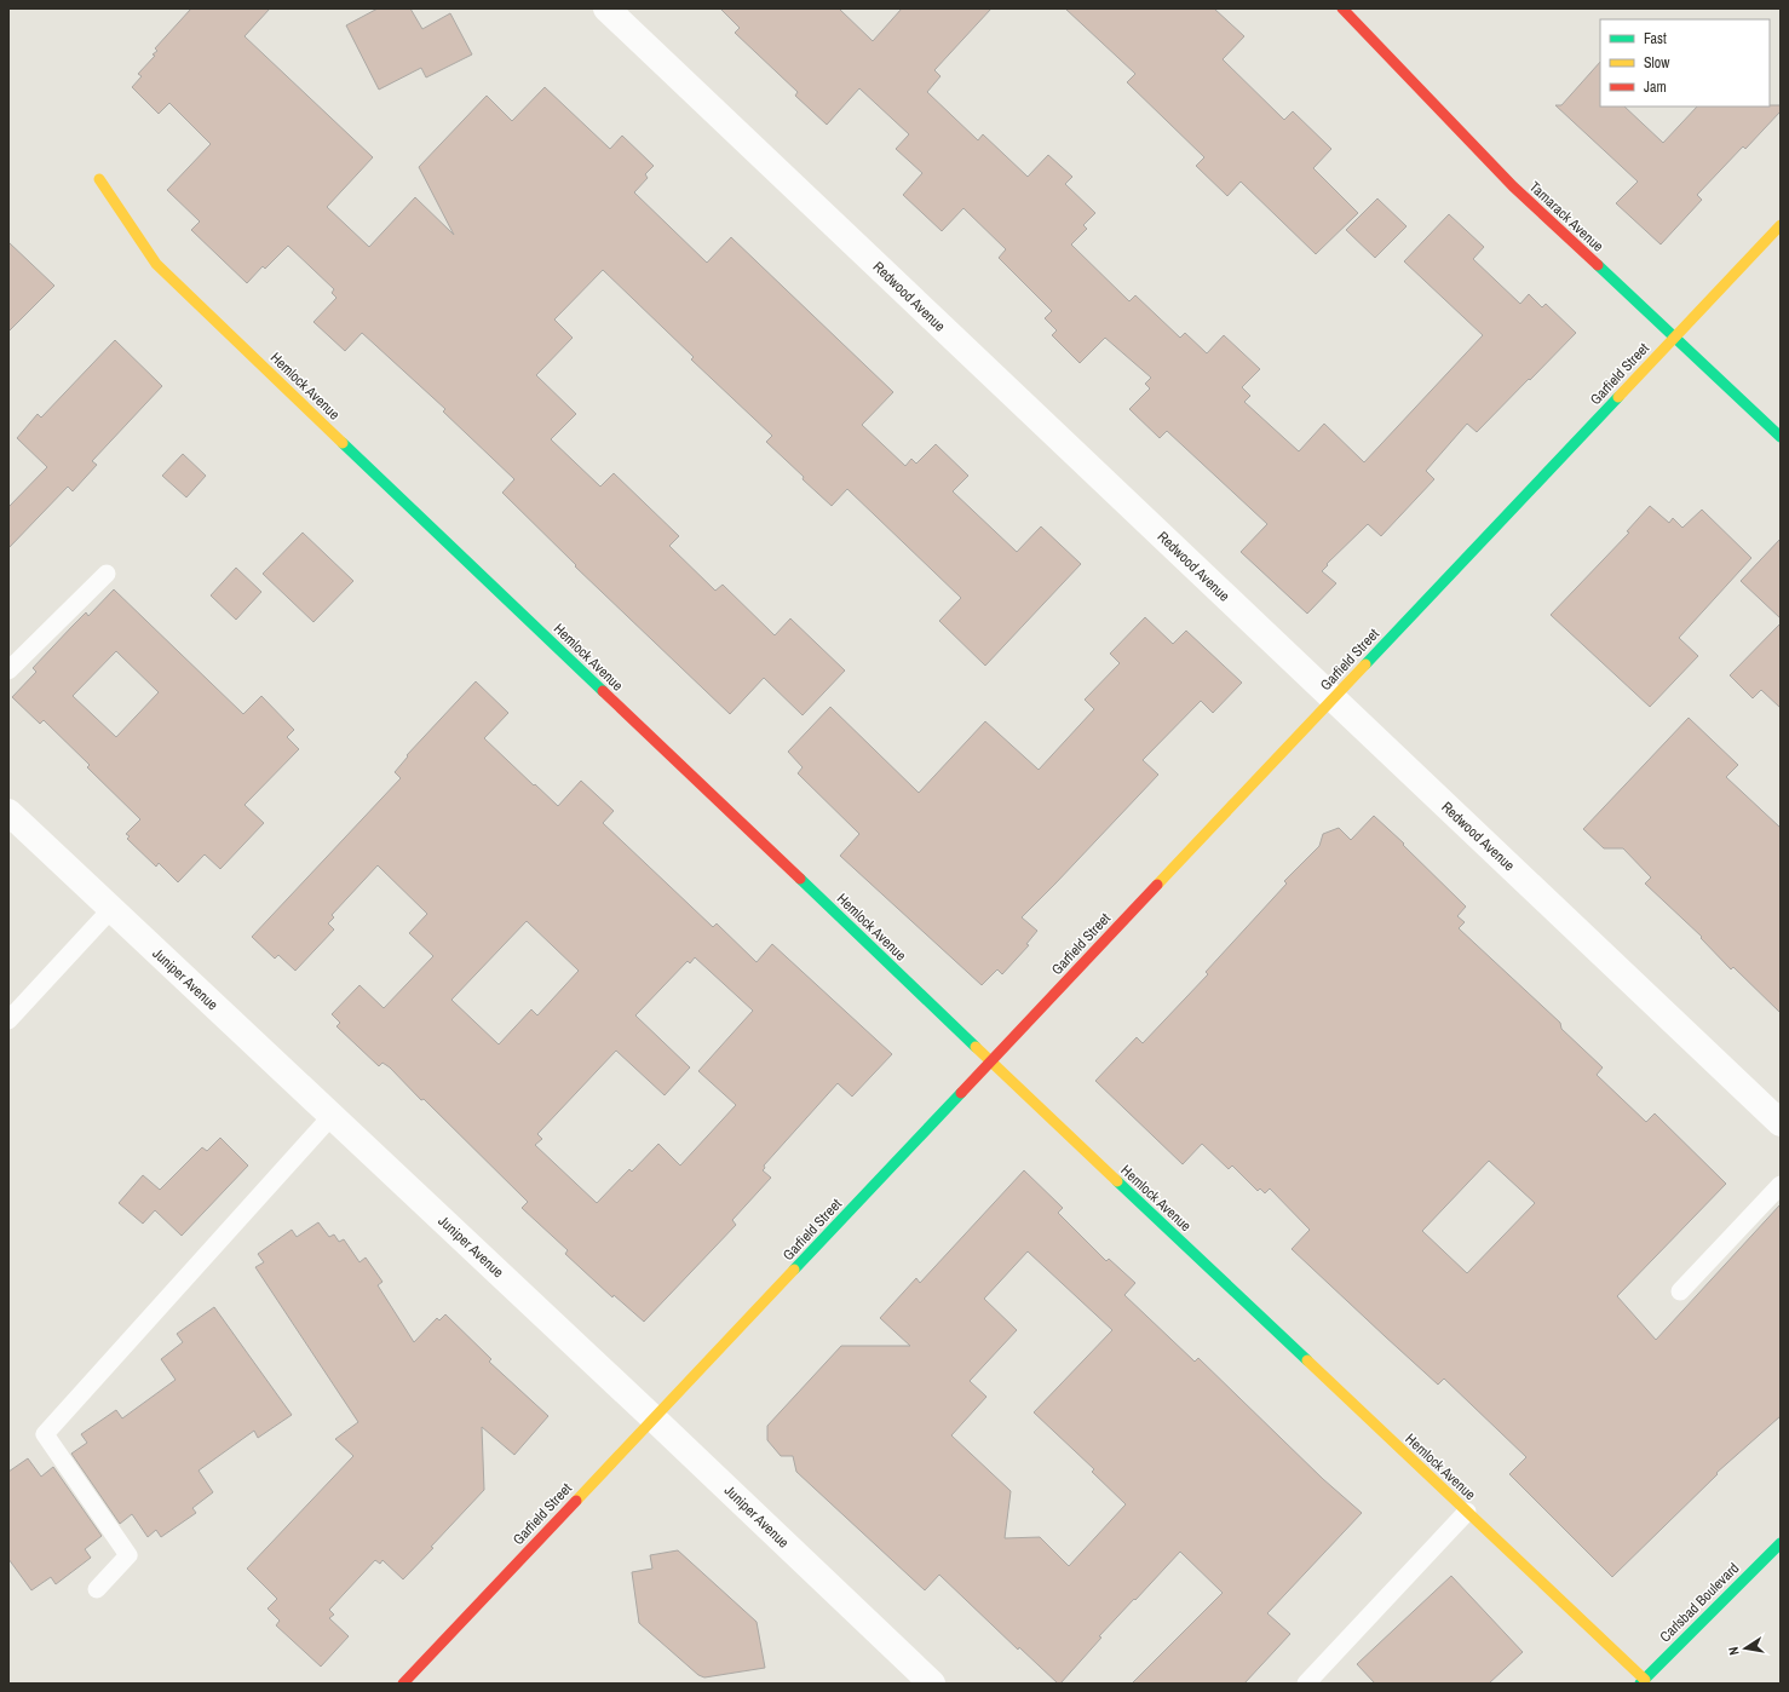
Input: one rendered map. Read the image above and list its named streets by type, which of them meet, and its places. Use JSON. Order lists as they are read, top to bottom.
{
  "streets": {
    "street": [
      "Tamarack Avenue",
      "Redwood Avenue",
      "Garfield Street",
      "Hemlock Avenue",
      "Juniper Avenue",
      "Carlsbad Boulevard"
    ]
  },
  "crossings": [
    ["Tamarack Avenue", "Garfield Street"],
    ["Redwood Avenue", "Garfield Street"],
    ["Garfield Street", "Hemlock Avenue"],
    ["Garfield Street", "Juniper Avenue"],
    ["Hemlock Avenue", "Carlsbad Boulevard"]
  ],
  "legend": ["Fast", "Slow", "Jam"],
  "north": "left"
}
